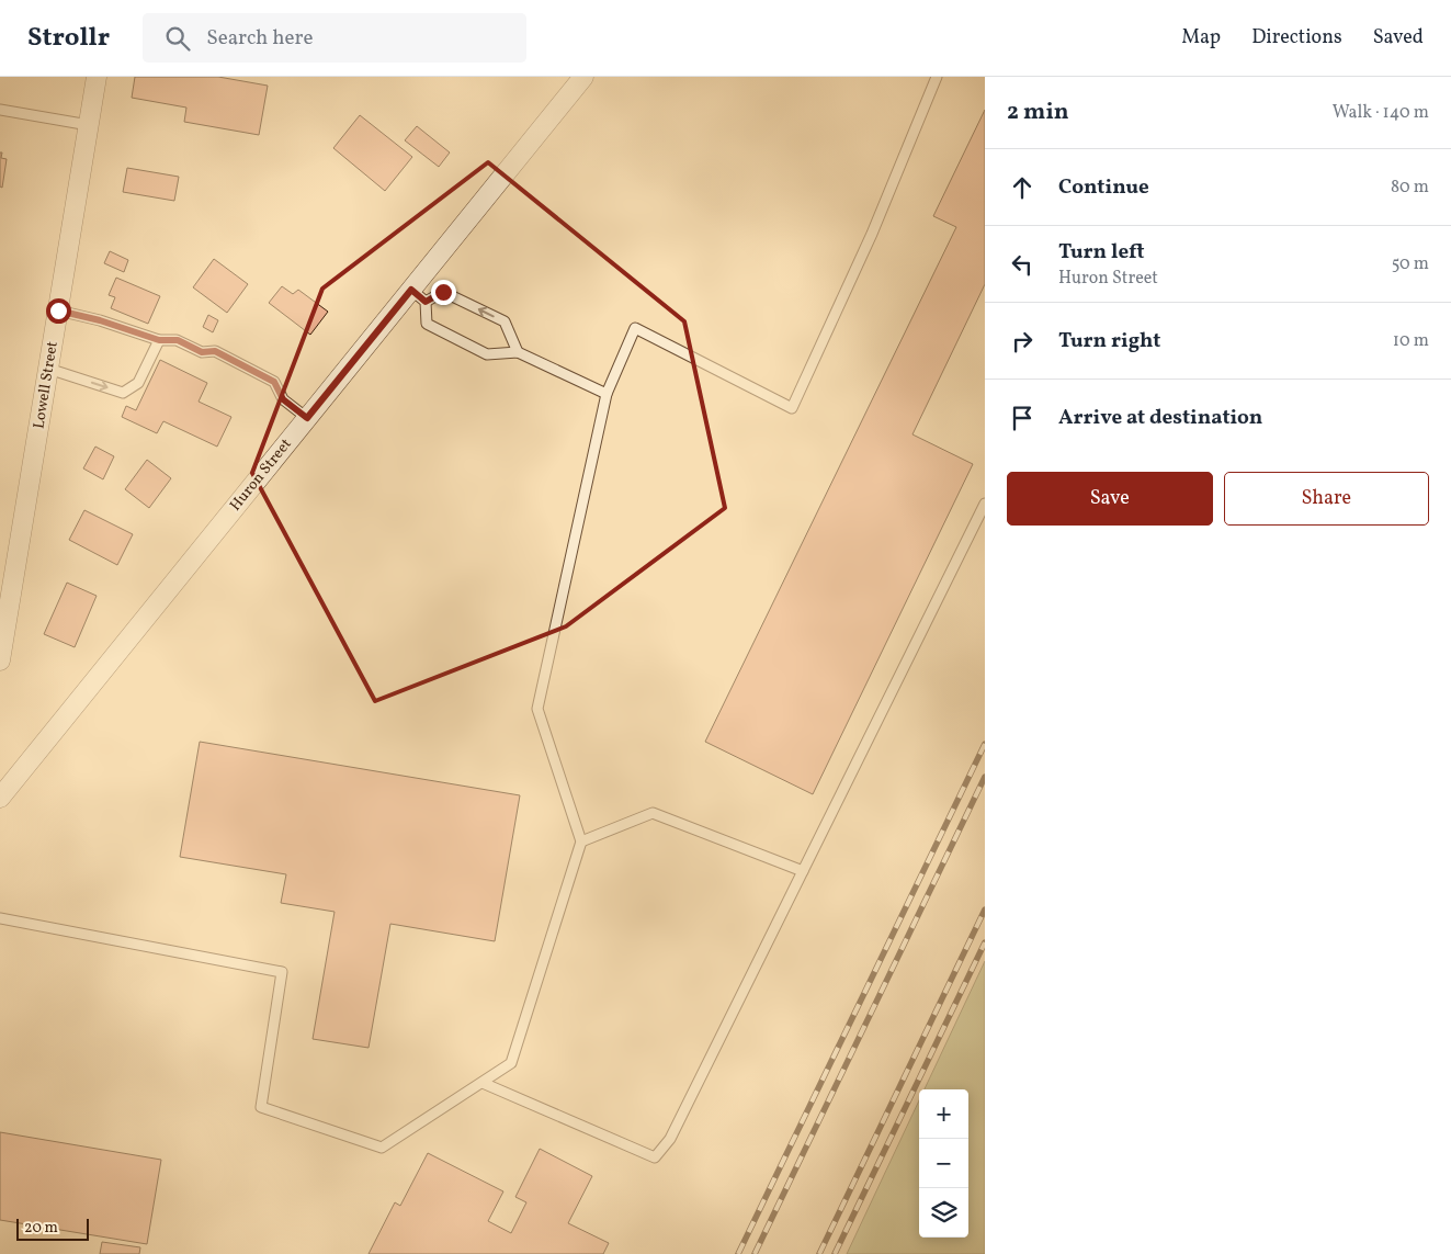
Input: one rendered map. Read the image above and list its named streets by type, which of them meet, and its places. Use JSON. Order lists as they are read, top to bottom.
{
  "streets": {
    "street": ["Lowell Street", "Huron Street"]
  },
  "scale_bar": "20 m",
  "page": {
    "header": "Strollr",
    "search": "Search here",
    "nav": ["Map", "Directions", "Saved"],
    "heading": ["2 min", "Walk · 140 m"],
    "list": [
      ["Continue", "80 m"],
      ["Turn left", "Huron Street", "50 m"],
      ["Turn right", "10 m"],
      "Arrive at destination"
    ],
    "buttons": ["Save", "Share"],
    "map_buttons": ["+", "−"],
    "scale": "20 m"
  }
}
